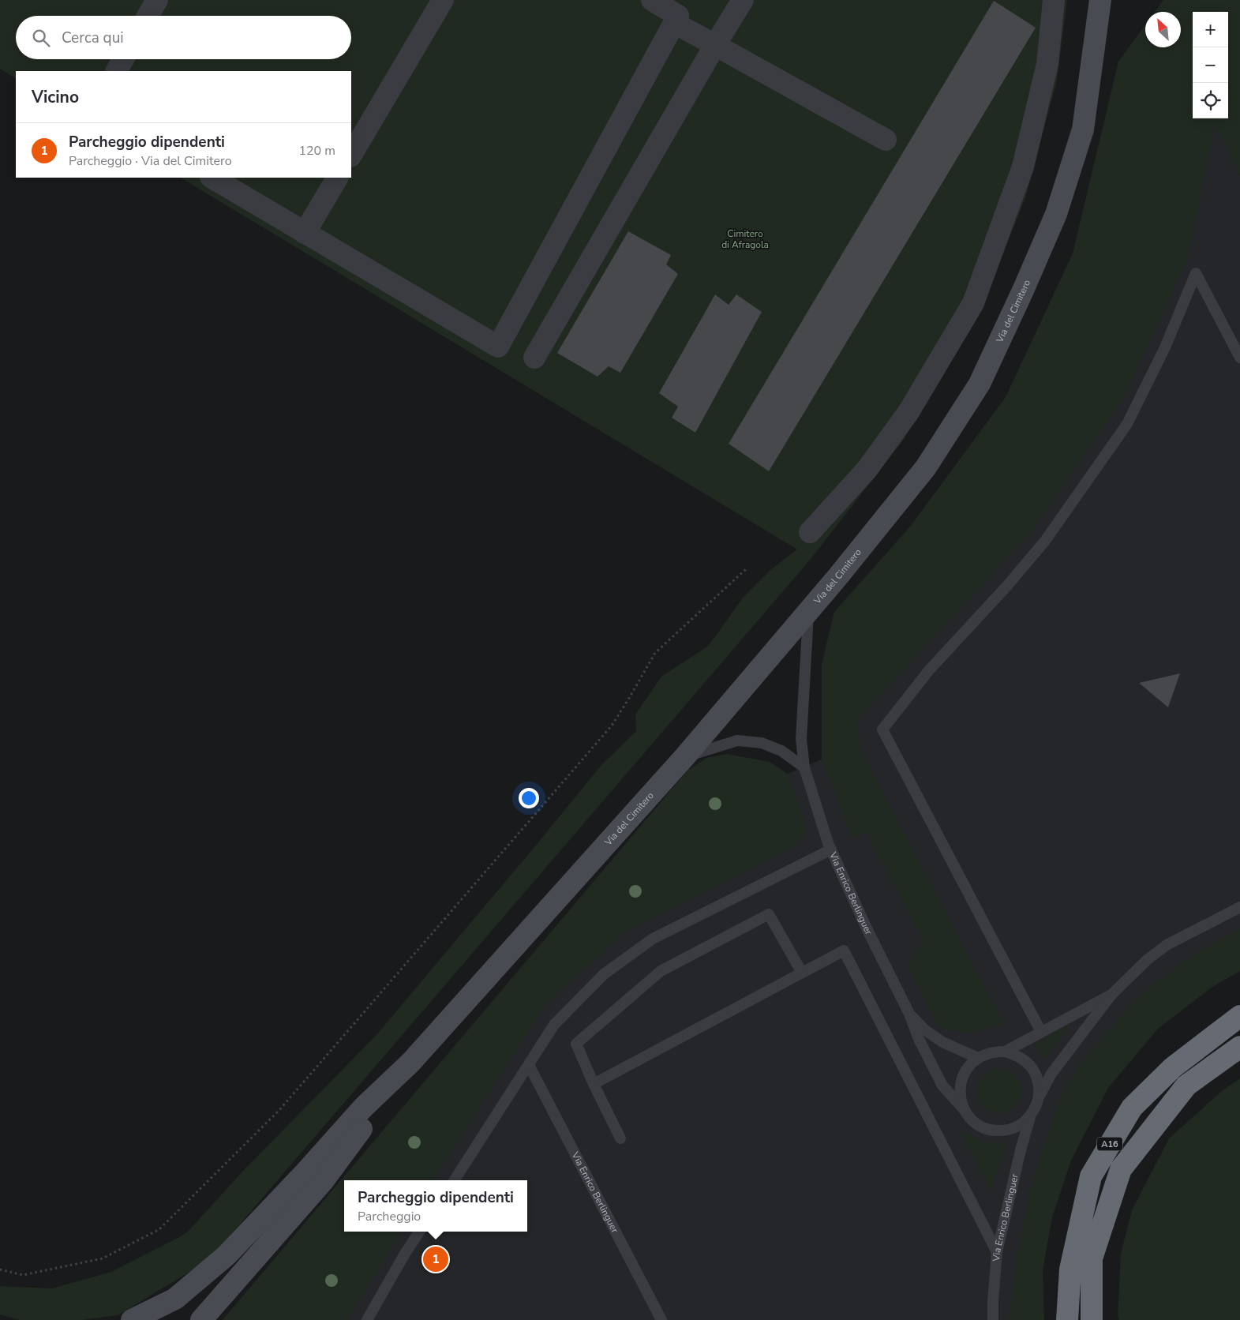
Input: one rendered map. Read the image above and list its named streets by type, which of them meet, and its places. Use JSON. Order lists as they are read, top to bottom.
{
  "streets": {
    "highway": ["A16"],
    "main road": ["Via del Cimitero"],
    "lane": ["Via Enrico Berlinguer"]
  },
  "crossings": [
    ["Via del Cimitero", "Via Enrico Berlinguer"]
  ],
  "parks": ["Cimitero di Afragola"],
  "north": "top left",
  "page": {
    "map_buttons": ["+", "−"],
    "search": "Cerca qui",
    "heading": "Vicino",
    "list": [
      {
        "mark": "1",
        "name": "Parcheggio dipendenti",
        "note": "Parcheggio · Via del Cimitero",
        "value": "120 m"
      }
    ],
    "popup": ["Parcheggio dipendenti", "Parcheggio"],
    "pins": "1"
  }
}
